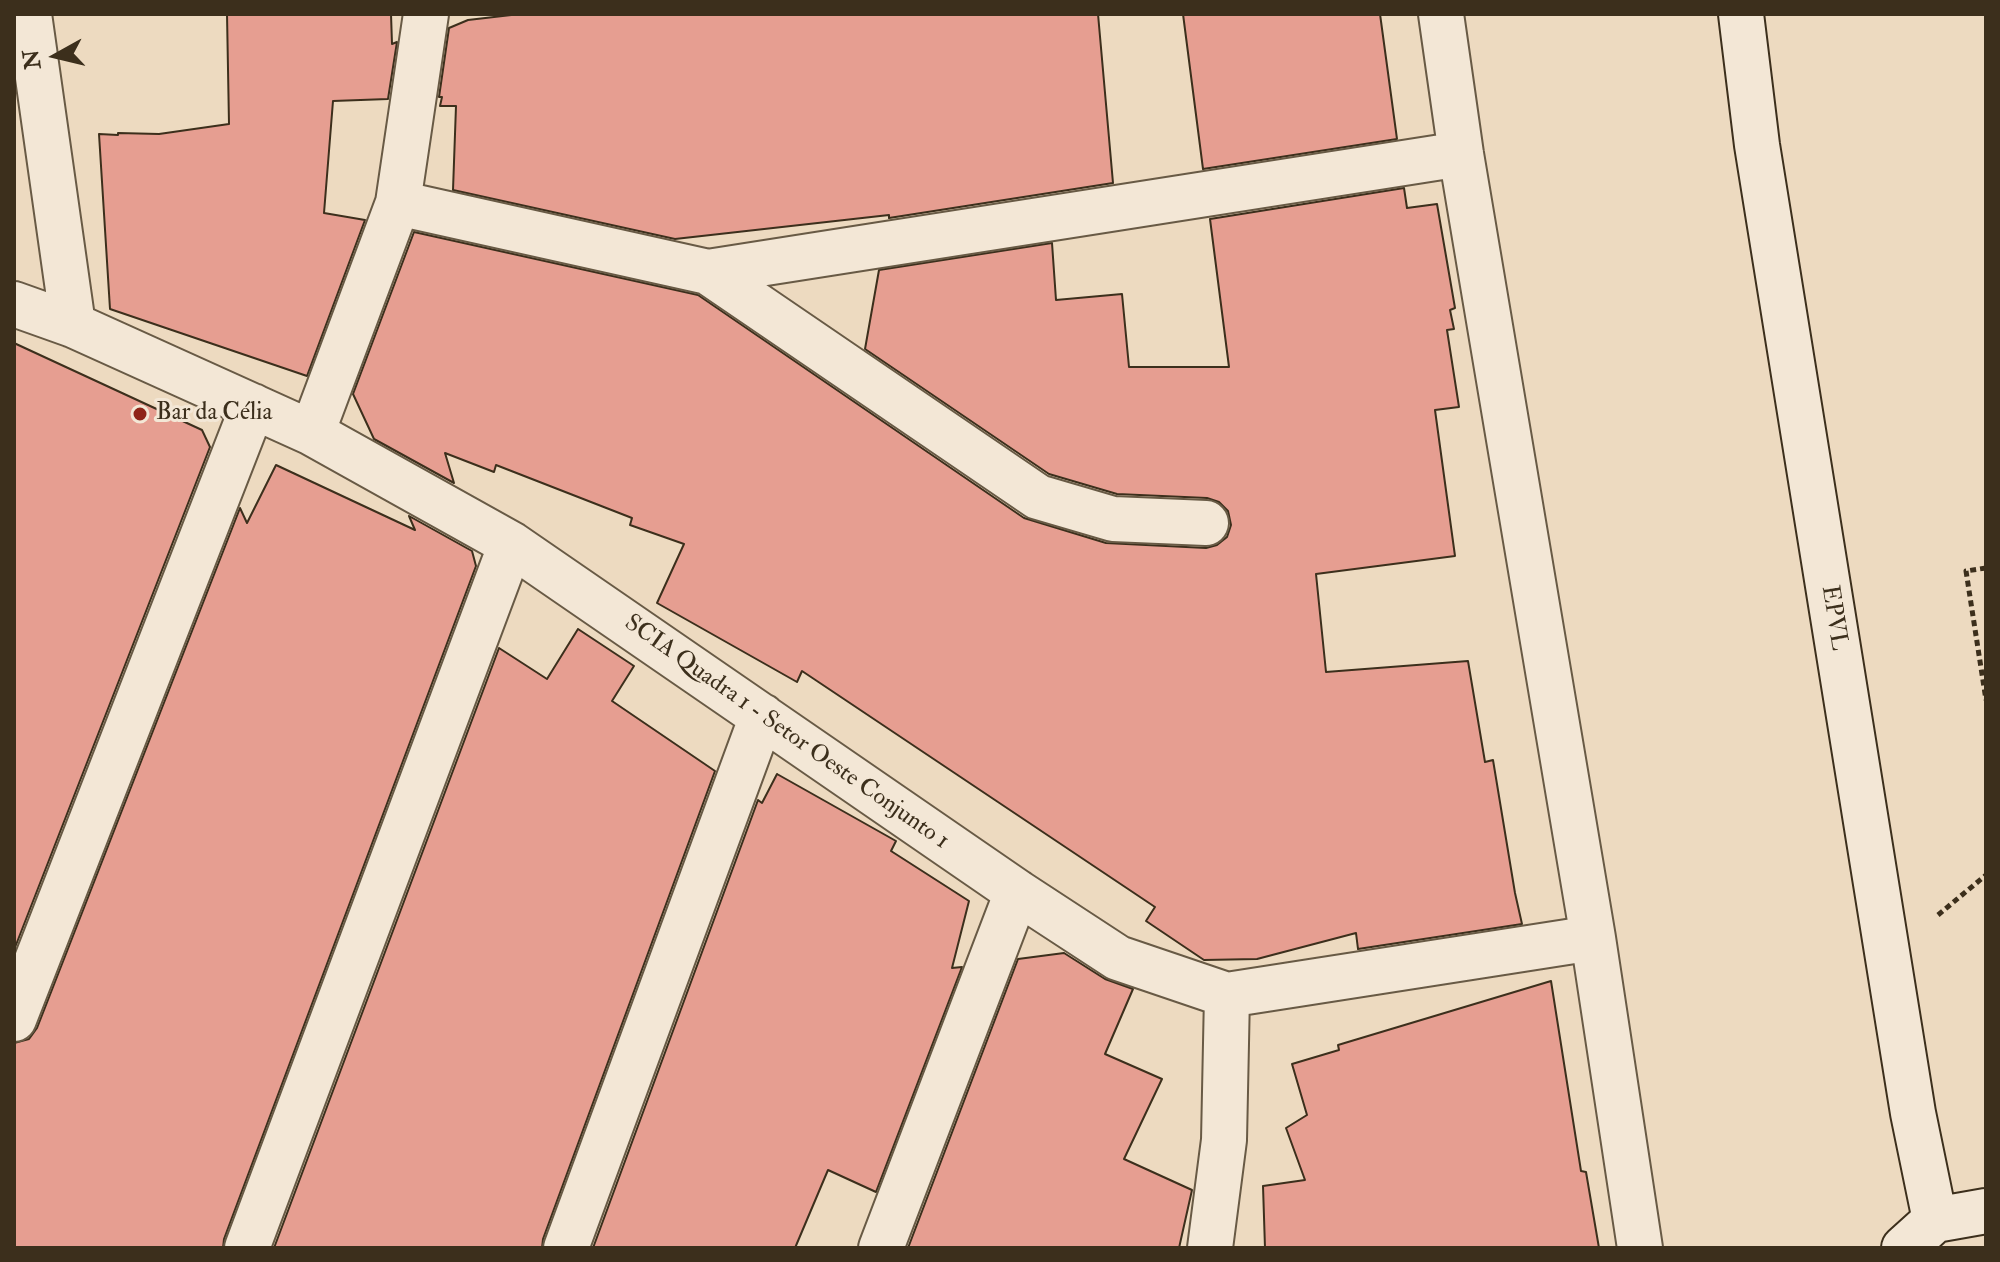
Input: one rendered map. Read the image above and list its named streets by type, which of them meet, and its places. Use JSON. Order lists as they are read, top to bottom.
{
  "streets": {
    "street": ["EPVL", "SCIA Quadra 1 - Setor Oeste Conjunto 1"]
  },
  "places": ["Bar da Célia"],
  "north": "left"
}
